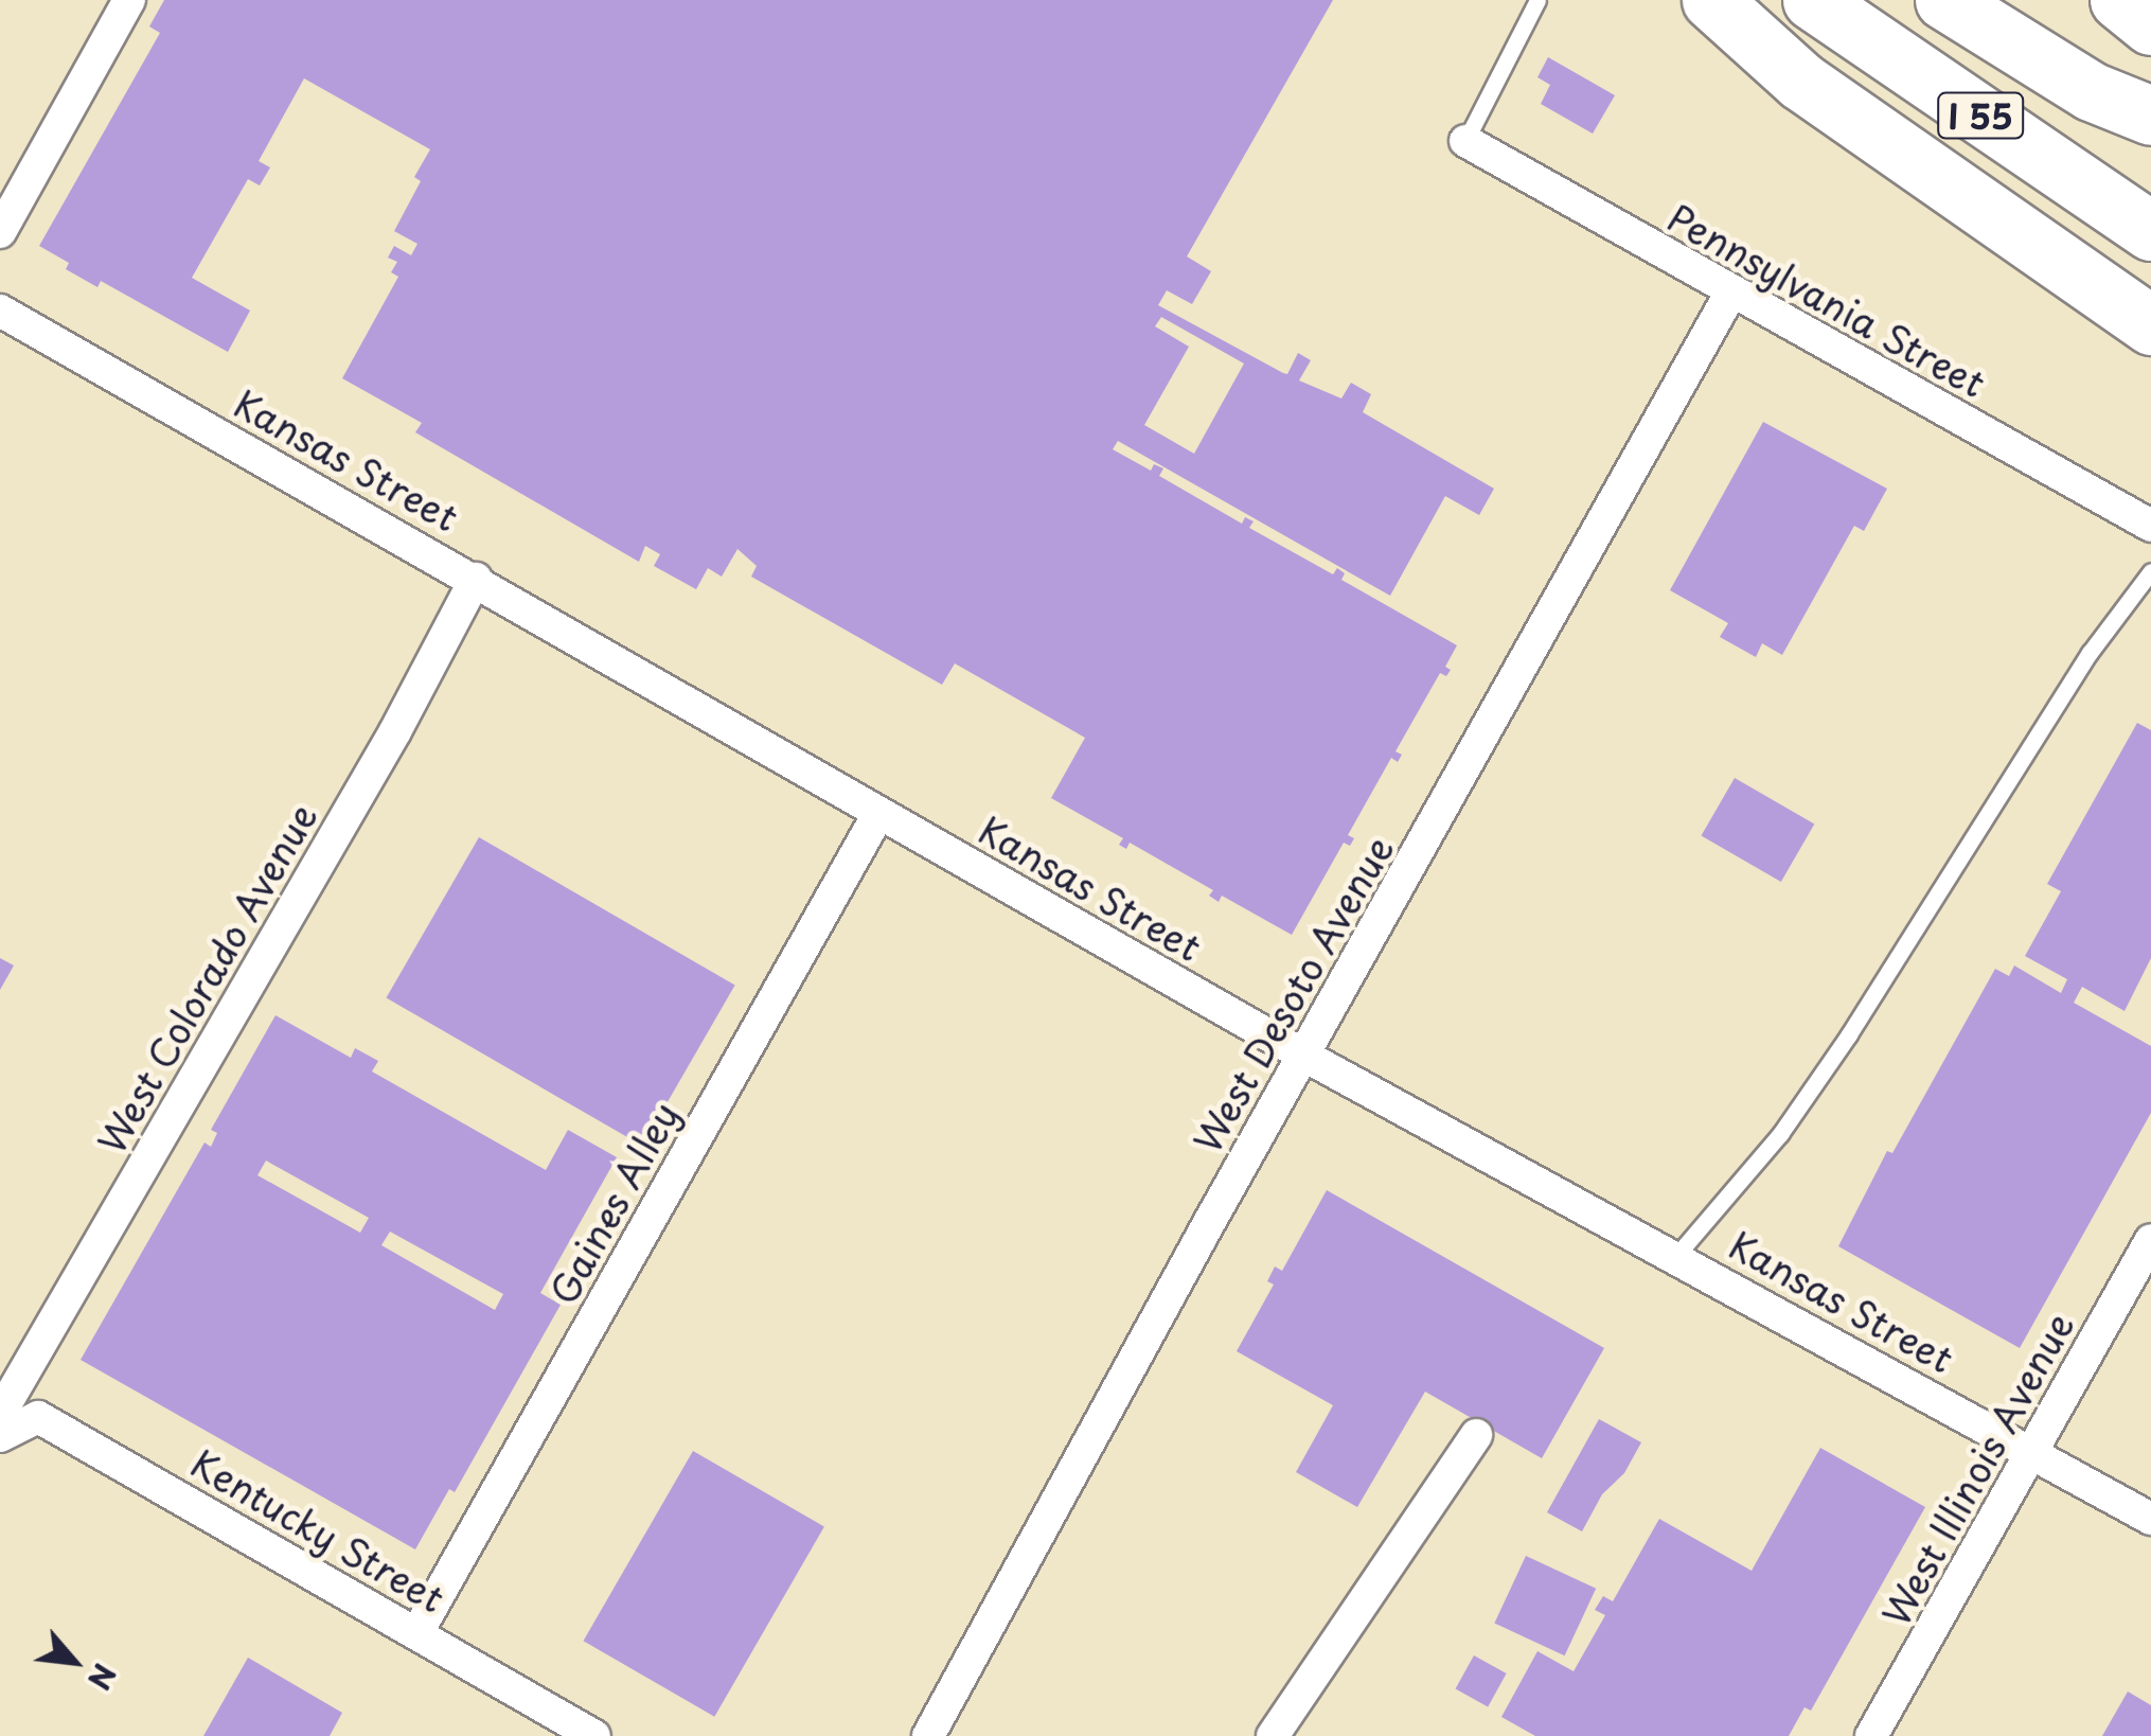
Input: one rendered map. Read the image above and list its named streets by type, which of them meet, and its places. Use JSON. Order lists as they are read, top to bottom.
{
  "streets": {
    "highway": ["I 55"],
    "street": [
      "Pennsylvania Street",
      "Kansas Street",
      "West Colorado Avenue",
      "West Desoto Avenue",
      "Gaines Alley",
      "West Illinois Avenue",
      "Kentucky Street"
    ]
  },
  "crossings": [
    ["Pennsylvania Street", "West Desoto Avenue"],
    ["Kansas Street", "West Colorado Avenue"],
    ["Kansas Street", "West Desoto Avenue"],
    ["Kansas Street", "Gaines Alley"],
    ["Kansas Street", "West Illinois Avenue"],
    ["Gaines Alley", "Kentucky Street"]
  ],
  "north": "bottom right"
}
